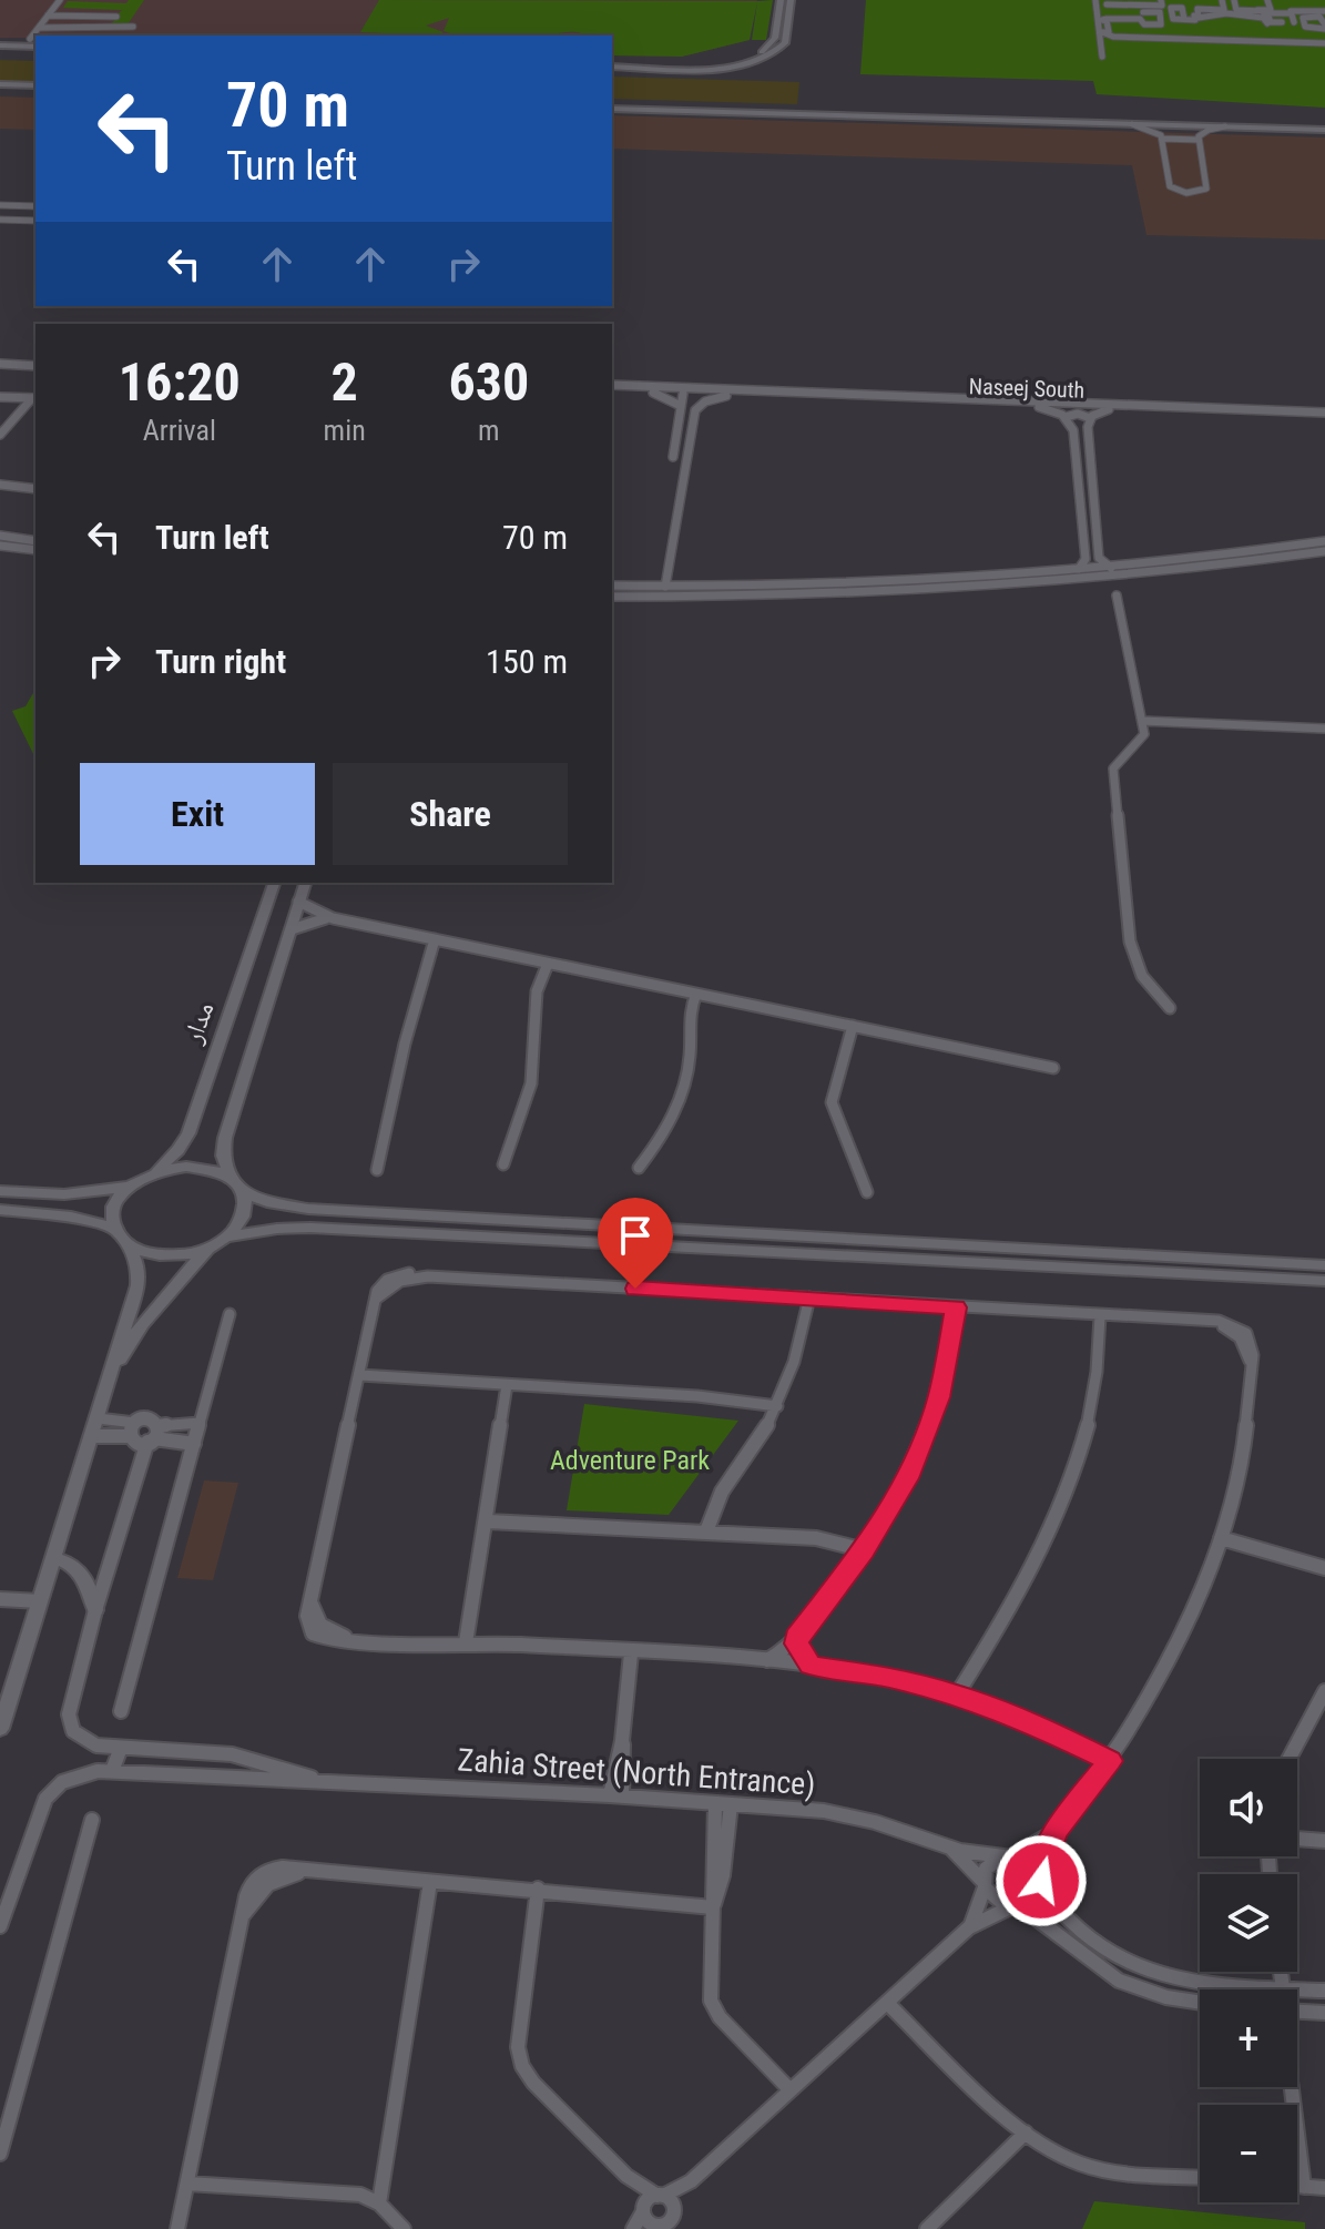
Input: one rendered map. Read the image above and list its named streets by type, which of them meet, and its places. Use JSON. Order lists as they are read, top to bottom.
{
  "streets": {
    "street": ["Naseej South", "مدار", "Zahia Street (North Entrance)"]
  },
  "parks": ["Adventure Park"],
  "page": {
    "turn": ["70 m", "Turn left"],
    "eta": [
      "16:20",
      "Arrival",
      "2",
      "min",
      "630",
      "m"
    ],
    "list": [
      {
        "name": "Turn left",
        "value": "70 m"
      },
      {
        "name": "Turn right",
        "value": "150 m"
      }
    ],
    "buttons": ["Exit", "Share"],
    "map_buttons": ["+", "−"]
  }
}
